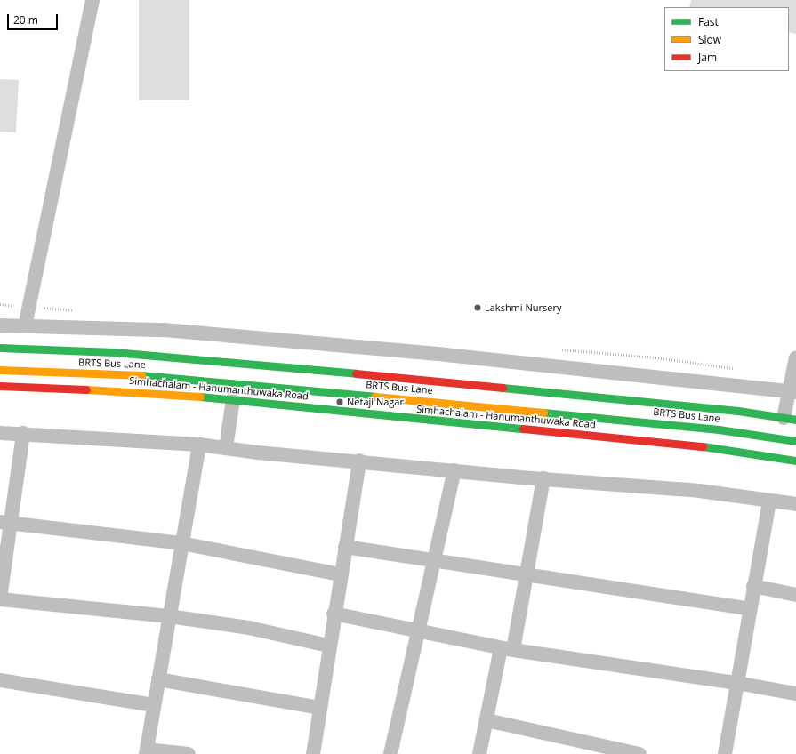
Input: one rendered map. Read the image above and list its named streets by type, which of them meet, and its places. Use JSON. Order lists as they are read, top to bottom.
{
  "streets": {
    "main road": ["BRTS Bus Lane", "Simhachalam - Hanumanthuwaka Road"]
  },
  "places": ["Lakshmi Nursery", "Netaji Nagar"],
  "legend": ["Fast", "Slow", "Jam"],
  "scale_bar": "20 m"
}
